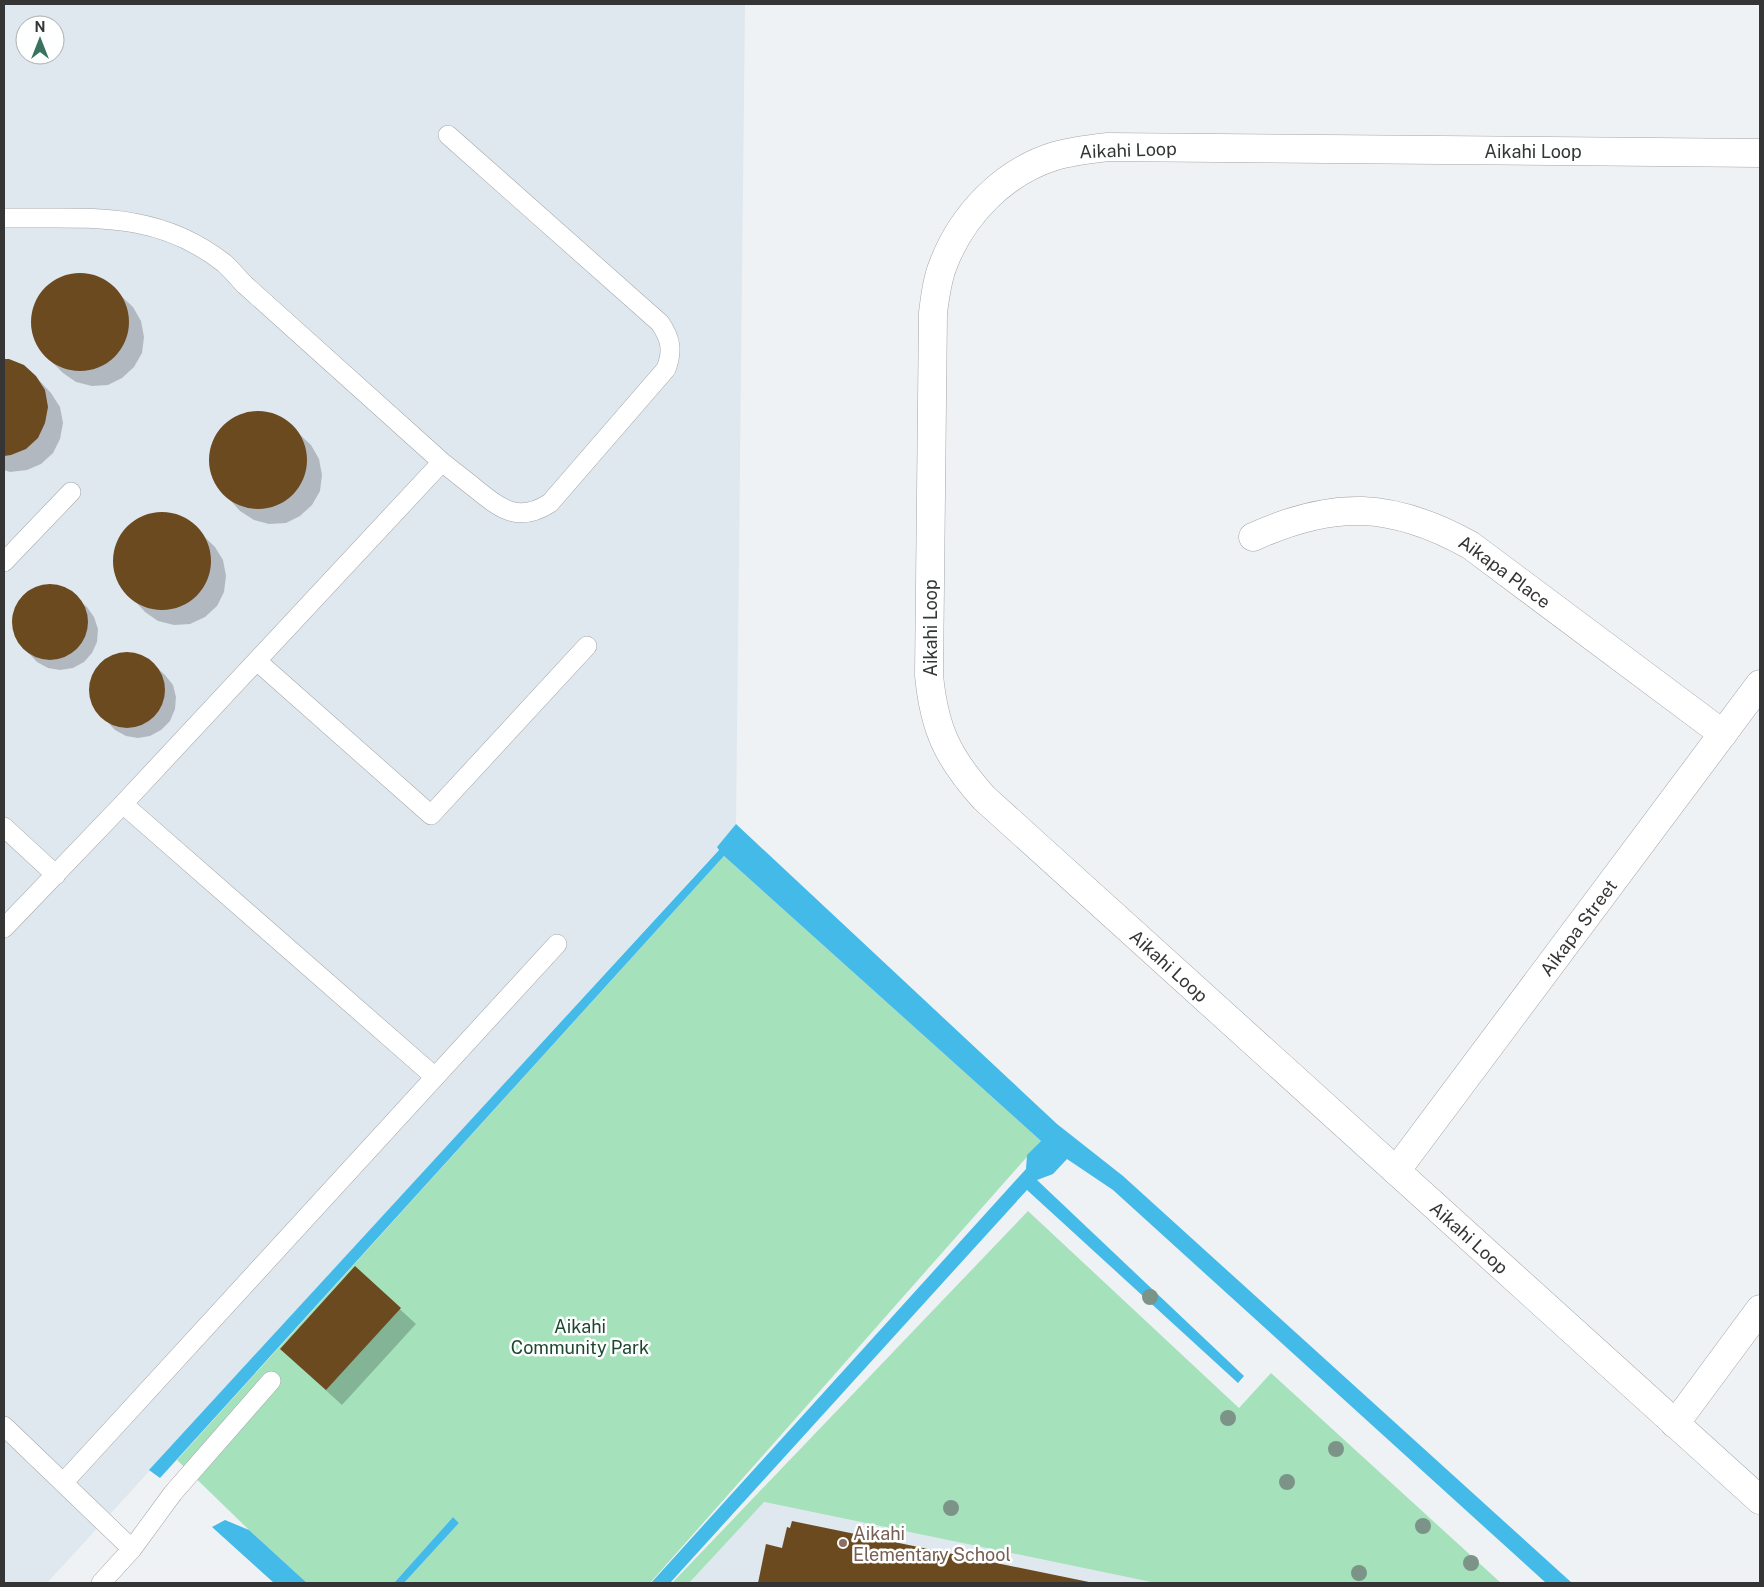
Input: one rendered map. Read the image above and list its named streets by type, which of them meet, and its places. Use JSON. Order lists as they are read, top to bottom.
{
  "streets": {
    "street": ["Aikahi Loop", "Aikapa Place", "Aikapa Street"]
  },
  "crossings": [
    ["Aikahi Loop", "Aikapa Street"],
    ["Aikapa Place", "Aikapa Street"]
  ],
  "parks": ["Aikahi Community Park"],
  "places": ["Aikahi Elementary School"],
  "north": "top"
}
